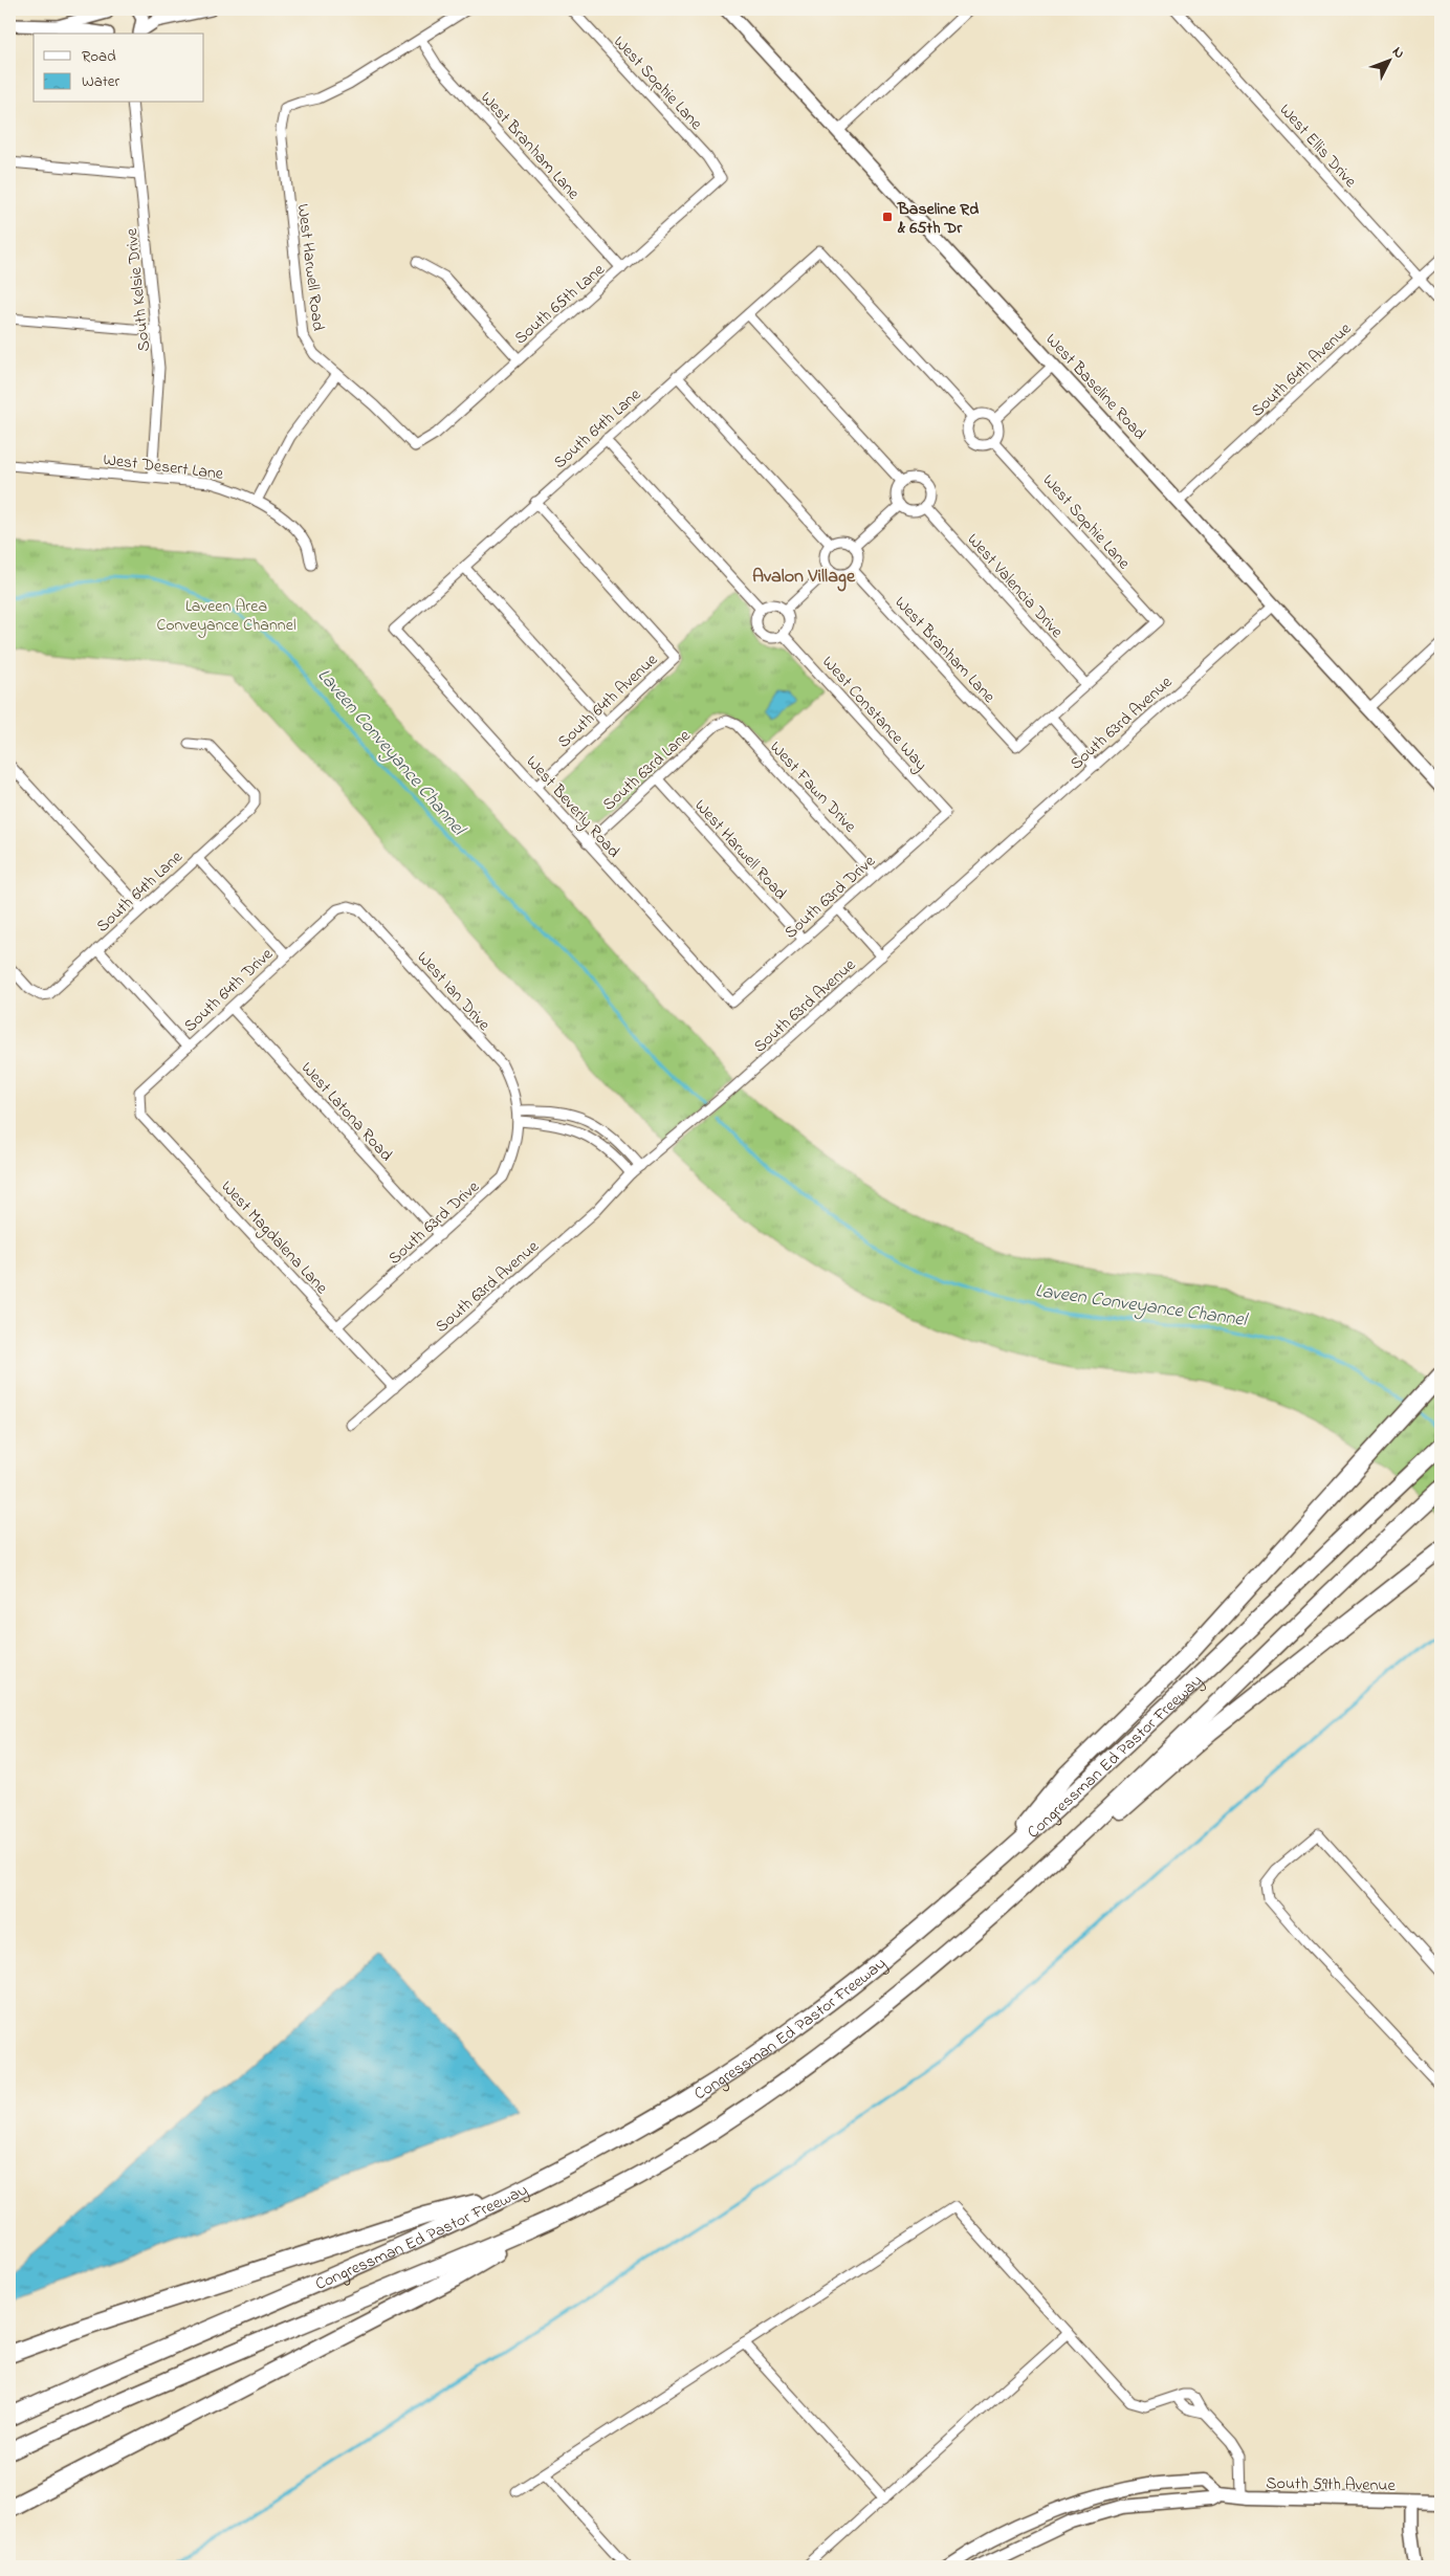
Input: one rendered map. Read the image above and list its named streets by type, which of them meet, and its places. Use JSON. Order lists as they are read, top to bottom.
{
  "streets": {
    "highway": ["Congressman Ed Pastor Freeway"],
    "main road": ["West Baseline Road", "South 59th Avenue"],
    "street": [
      "West Sophie Lane",
      "West Branham Lane",
      "West Ellis Drive",
      "West Harwell Road",
      "South Kelsie Drive",
      "South 65th Lane",
      "South 64th Avenue",
      "South 64th Lane",
      "West Desert Lane",
      "West Valencia Drive",
      "West Constance Way",
      "South 63rd Avenue",
      "South 63rd Lane",
      "West Fawn Drive",
      "West Beverly Road",
      "South 63rd Drive",
      "South 64th Drive",
      "West Ian Drive",
      "West Latona Road",
      "West Magdalena Lane"
    ]
  },
  "crossings": [
    ["West Sophie Lane", "South 65th Lane"],
    ["West Sophie Lane", "South 64th Lane"],
    ["West Sophie Lane", "West Valencia Drive"],
    ["West Branham Lane", "West Harwell Road"],
    ["West Branham Lane", "South 65th Lane"],
    ["West Ellis Drive", "South 64th Avenue"],
    ["West Harwell Road", "South 65th Lane"],
    ["West Harwell Road", "South 63rd Lane"],
    ["West Harwell Road", "South 63rd Drive"],
    ["South Kelsie Drive", "West Desert Lane"],
    ["South 64th Avenue", "West Baseline Road"],
    ["South 64th Avenue", "South 64th Lane"],
    ["South 64th Avenue", "West Beverly Road"],
    ["West Baseline Road", "South 63rd Avenue"],
    ["South 64th Lane", "West Beverly Road"],
    ["West Constance Way", "South 63rd Drive"],
    ["South 63rd Avenue", "West Magdalena Lane"],
    ["South 63rd Lane", "West Fawn Drive"],
    ["South 63rd Lane", "West Beverly Road"],
    ["West Fawn Drive", "South 63rd Drive"],
    ["West Beverly Road", "South 63rd Drive"],
    ["South 63rd Drive", "West Ian Drive"],
    ["South 63rd Drive", "West Latona Road"],
    ["South 63rd Drive", "West Magdalena Lane"],
    ["South 64th Drive", "West Ian Drive"],
    ["South 64th Drive", "West Latona Road"],
    ["South 64th Drive", "West Magdalena Lane"]
  ],
  "districts": ["Avalon Village"],
  "water": ["Laveen Conveyance Channel"],
  "parks": ["Laveen Area Conveyance Channel"],
  "places": {
    "transit": ["Baseline Rd & 65th Dr"]
  },
  "legend": ["Road", "Water"],
  "north": "top right"
}
